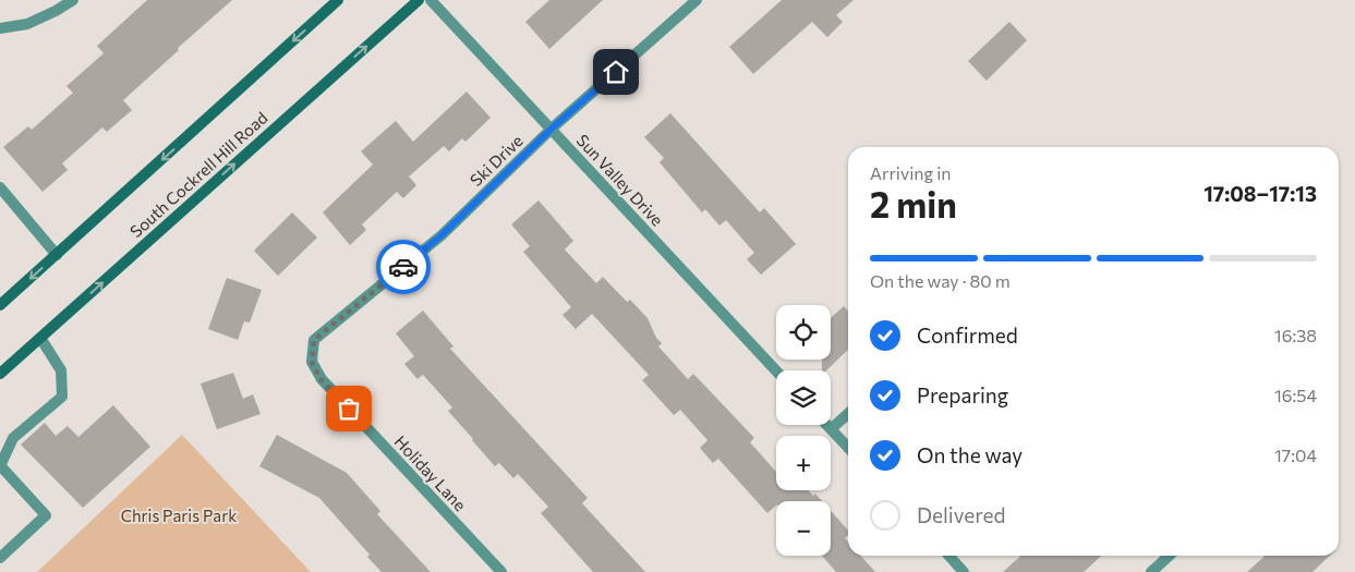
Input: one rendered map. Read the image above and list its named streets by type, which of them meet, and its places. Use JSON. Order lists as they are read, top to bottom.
{
  "streets": {
    "main road": ["South Cockrell Hill Road"],
    "street": ["Ski Drive", "Sun Valley Drive", "Holiday Lane"]
  },
  "crossings": [
    ["Ski Drive", "Sun Valley Drive"],
    ["Ski Drive", "Holiday Lane"]
  ],
  "parks": ["Chris Paris Park"],
  "page": {
    "heading": ["2 min", "Arriving in", "17:08–17:13"],
    "bar": "On the way · 80 m",
    "map_buttons": ["+", "−"],
    "list": [
      ["Confirmed", "16:38"],
      ["Preparing", "16:54"],
      ["On the way", "17:04"],
      "Delivered"
    ]
  }
}
